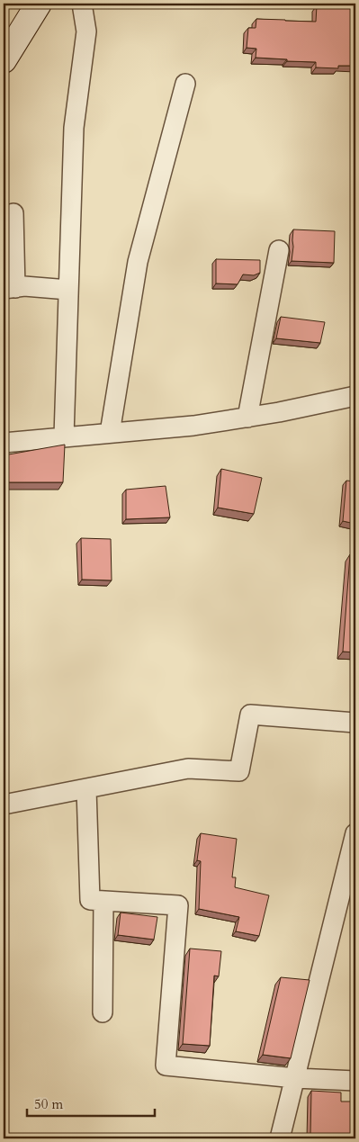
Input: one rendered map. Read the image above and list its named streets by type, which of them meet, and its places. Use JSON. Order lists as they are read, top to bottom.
{
  "scale_bar": "50 m"
}
